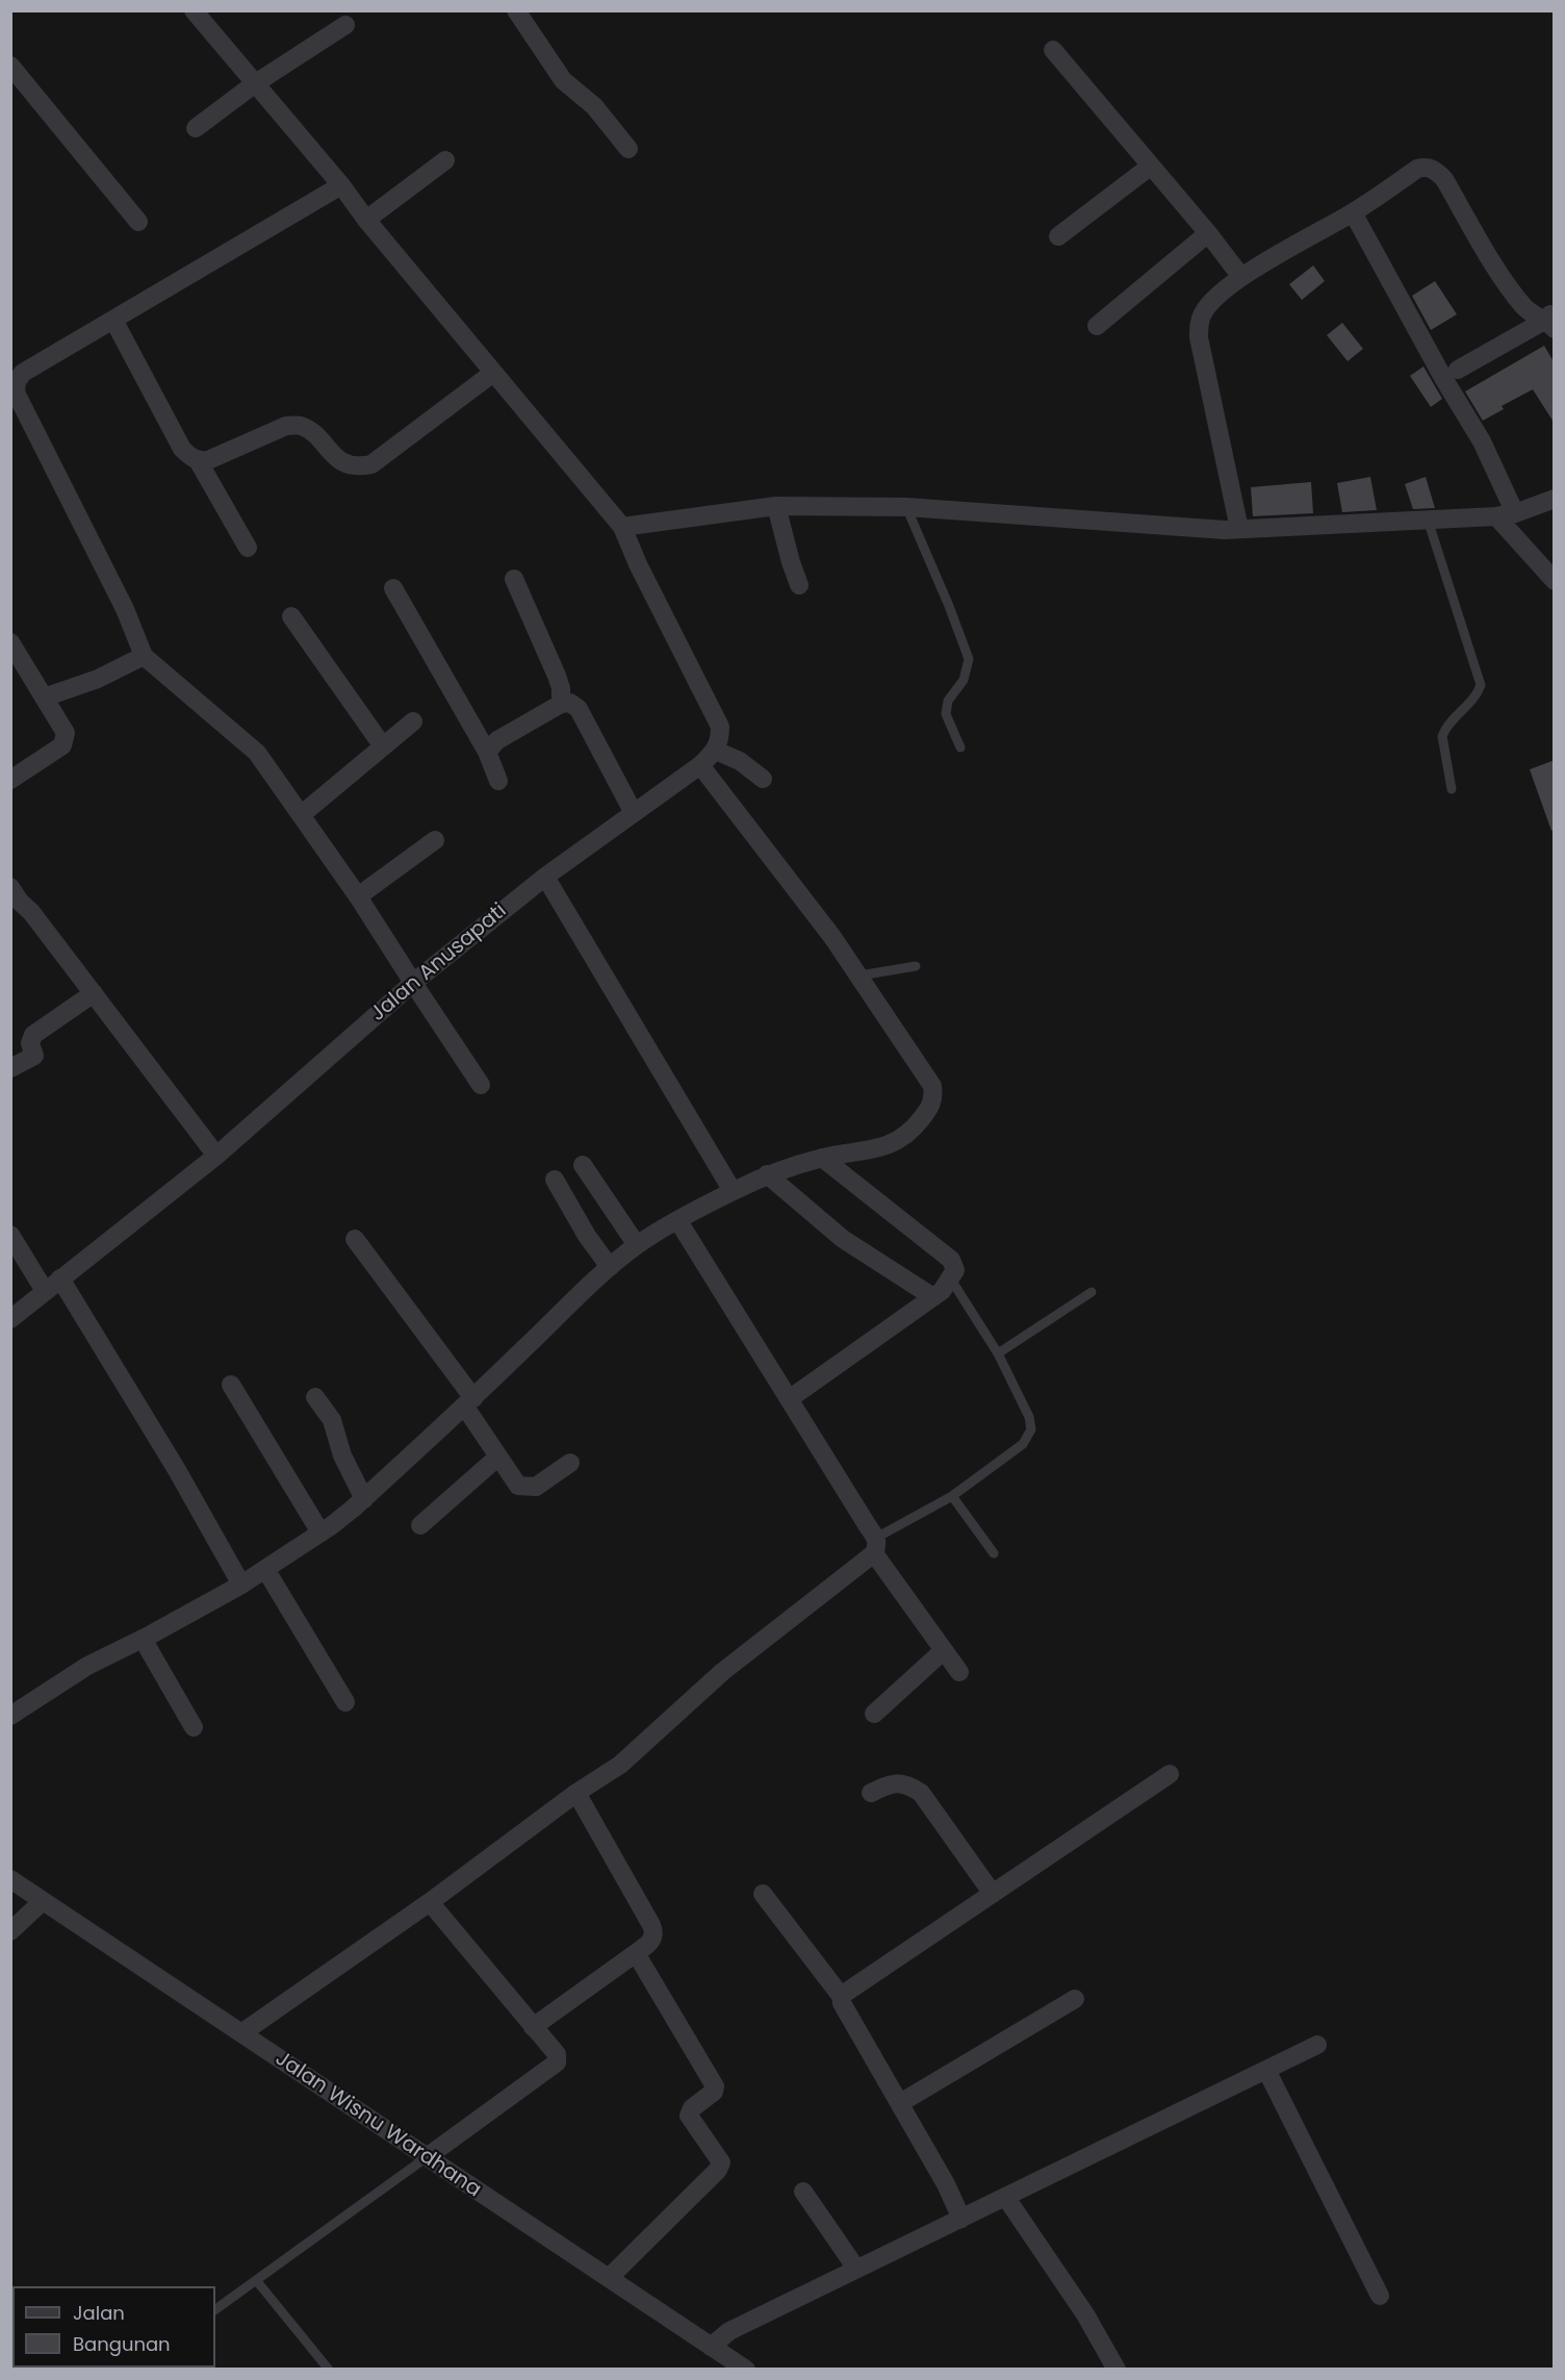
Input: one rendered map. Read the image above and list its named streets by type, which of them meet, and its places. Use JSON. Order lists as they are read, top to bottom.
{
  "streets": {
    "street": ["Jalan Anusapati", "Jalan Wisnu Wardhana"]
  },
  "legend": ["Jalan", "Bangunan"]
}
